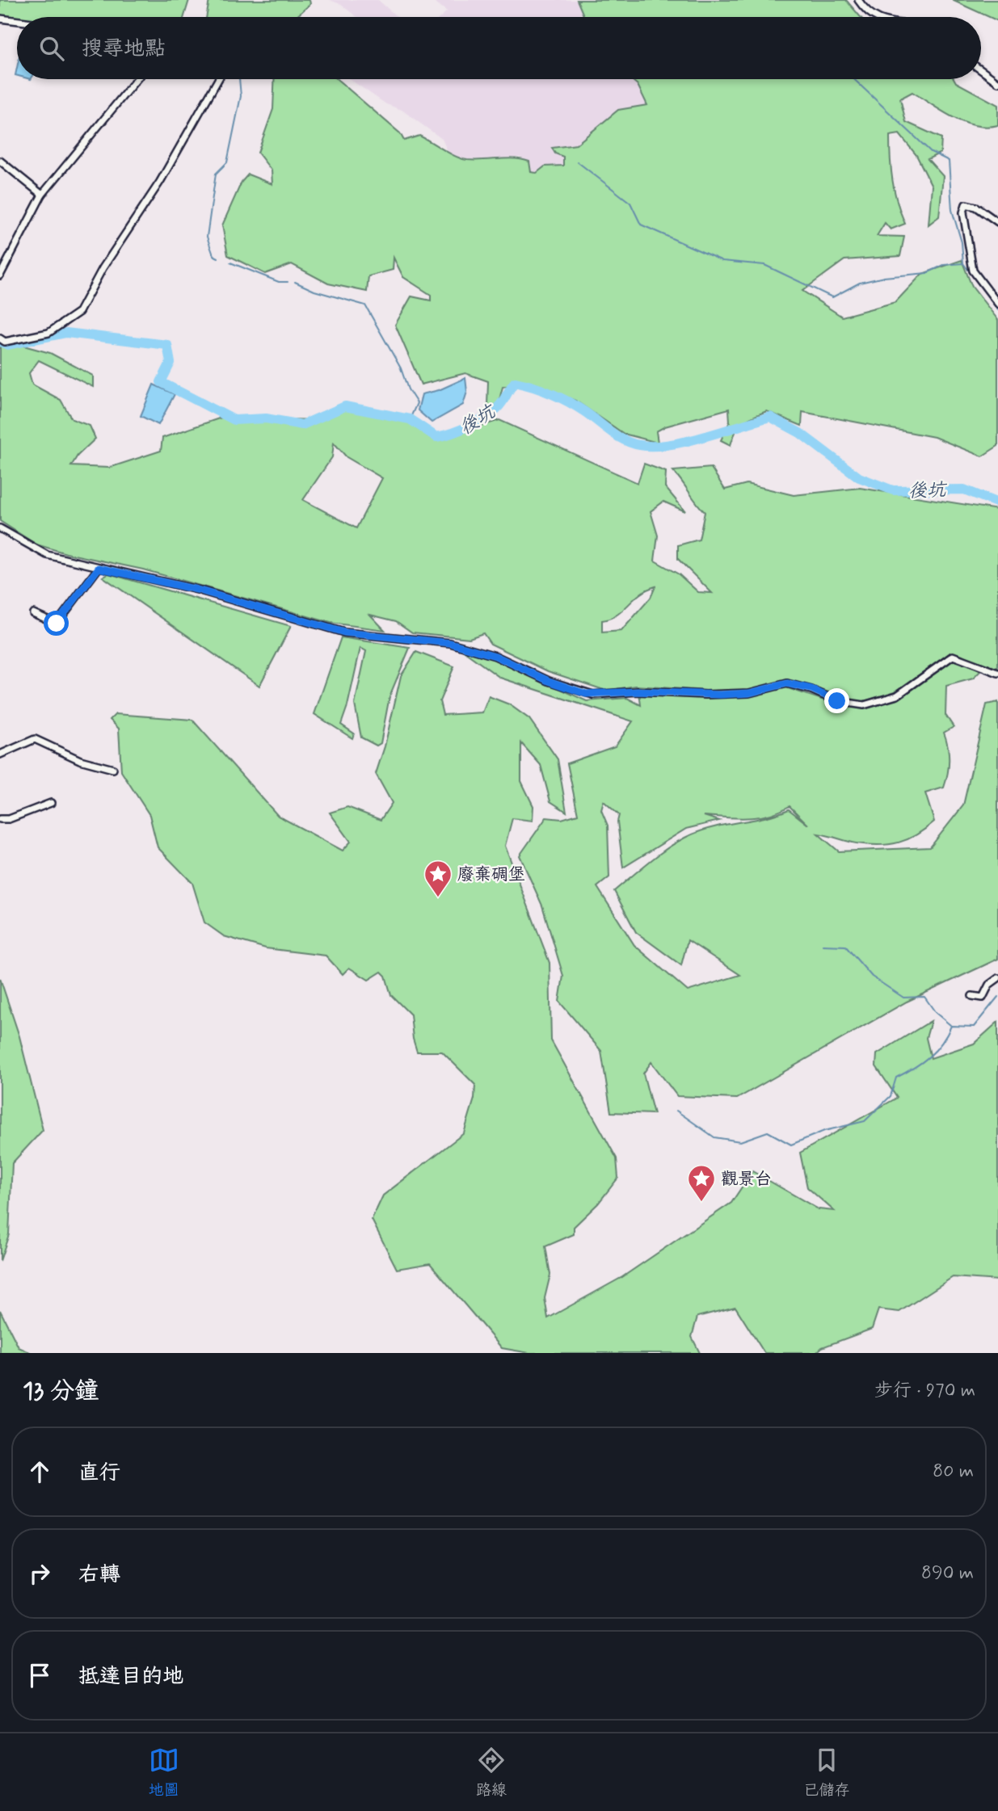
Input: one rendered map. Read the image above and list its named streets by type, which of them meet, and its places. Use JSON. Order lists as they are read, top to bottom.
{
  "water": ["後坑"],
  "places": {
    "place": ["廢棄碉堡", "觀景台"]
  },
  "page": {
    "search": "搜尋地點",
    "heading": ["13 分鐘", "步行 · 970 m"],
    "list": [
      ["直行", "80 m"],
      ["右轉", "890 m"],
      "抵達目的地"
    ],
    "nav": ["地圖", "路線", "已儲存"]
  }
}
